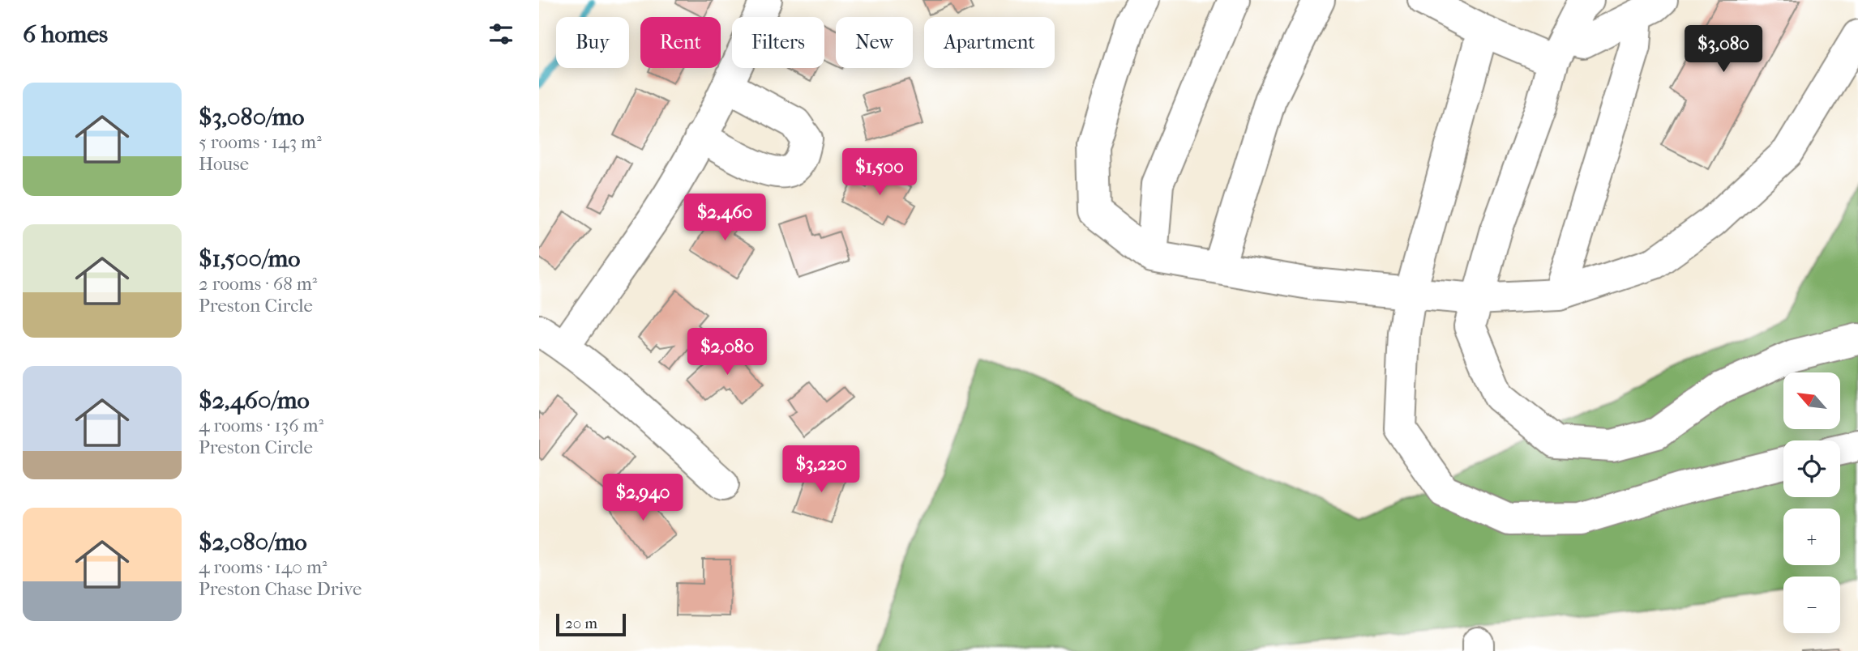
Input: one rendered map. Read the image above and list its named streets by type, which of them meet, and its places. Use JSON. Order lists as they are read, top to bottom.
{
  "scale_bar": "20 m",
  "north": "top left",
  "page": {
    "heading": "6 homes",
    "chip": [
      "Buy",
      "Rent",
      "Filters",
      "New",
      "Apartment"
    ],
    "price": [
      "$3,080",
      "$1,500",
      "$2,460",
      "$2,080",
      "$3,220",
      "$2,940"
    ],
    "list": [
      {
        "name": "$3,080/mo",
        "note": "5 rooms · 143 m² · House"
      },
      {
        "name": "$1,500/mo",
        "note": "2 rooms · 68 m² · Preston Circle"
      },
      {
        "name": "$2,460/mo",
        "note": "4 rooms · 136 m² · Preston Circle"
      },
      {
        "name": "$2,080/mo",
        "note": "4 rooms · 140 m² · Preston Chase Drive"
      }
    ],
    "map_buttons": ["+", "−"],
    "scale": "20 m"
  }
}
